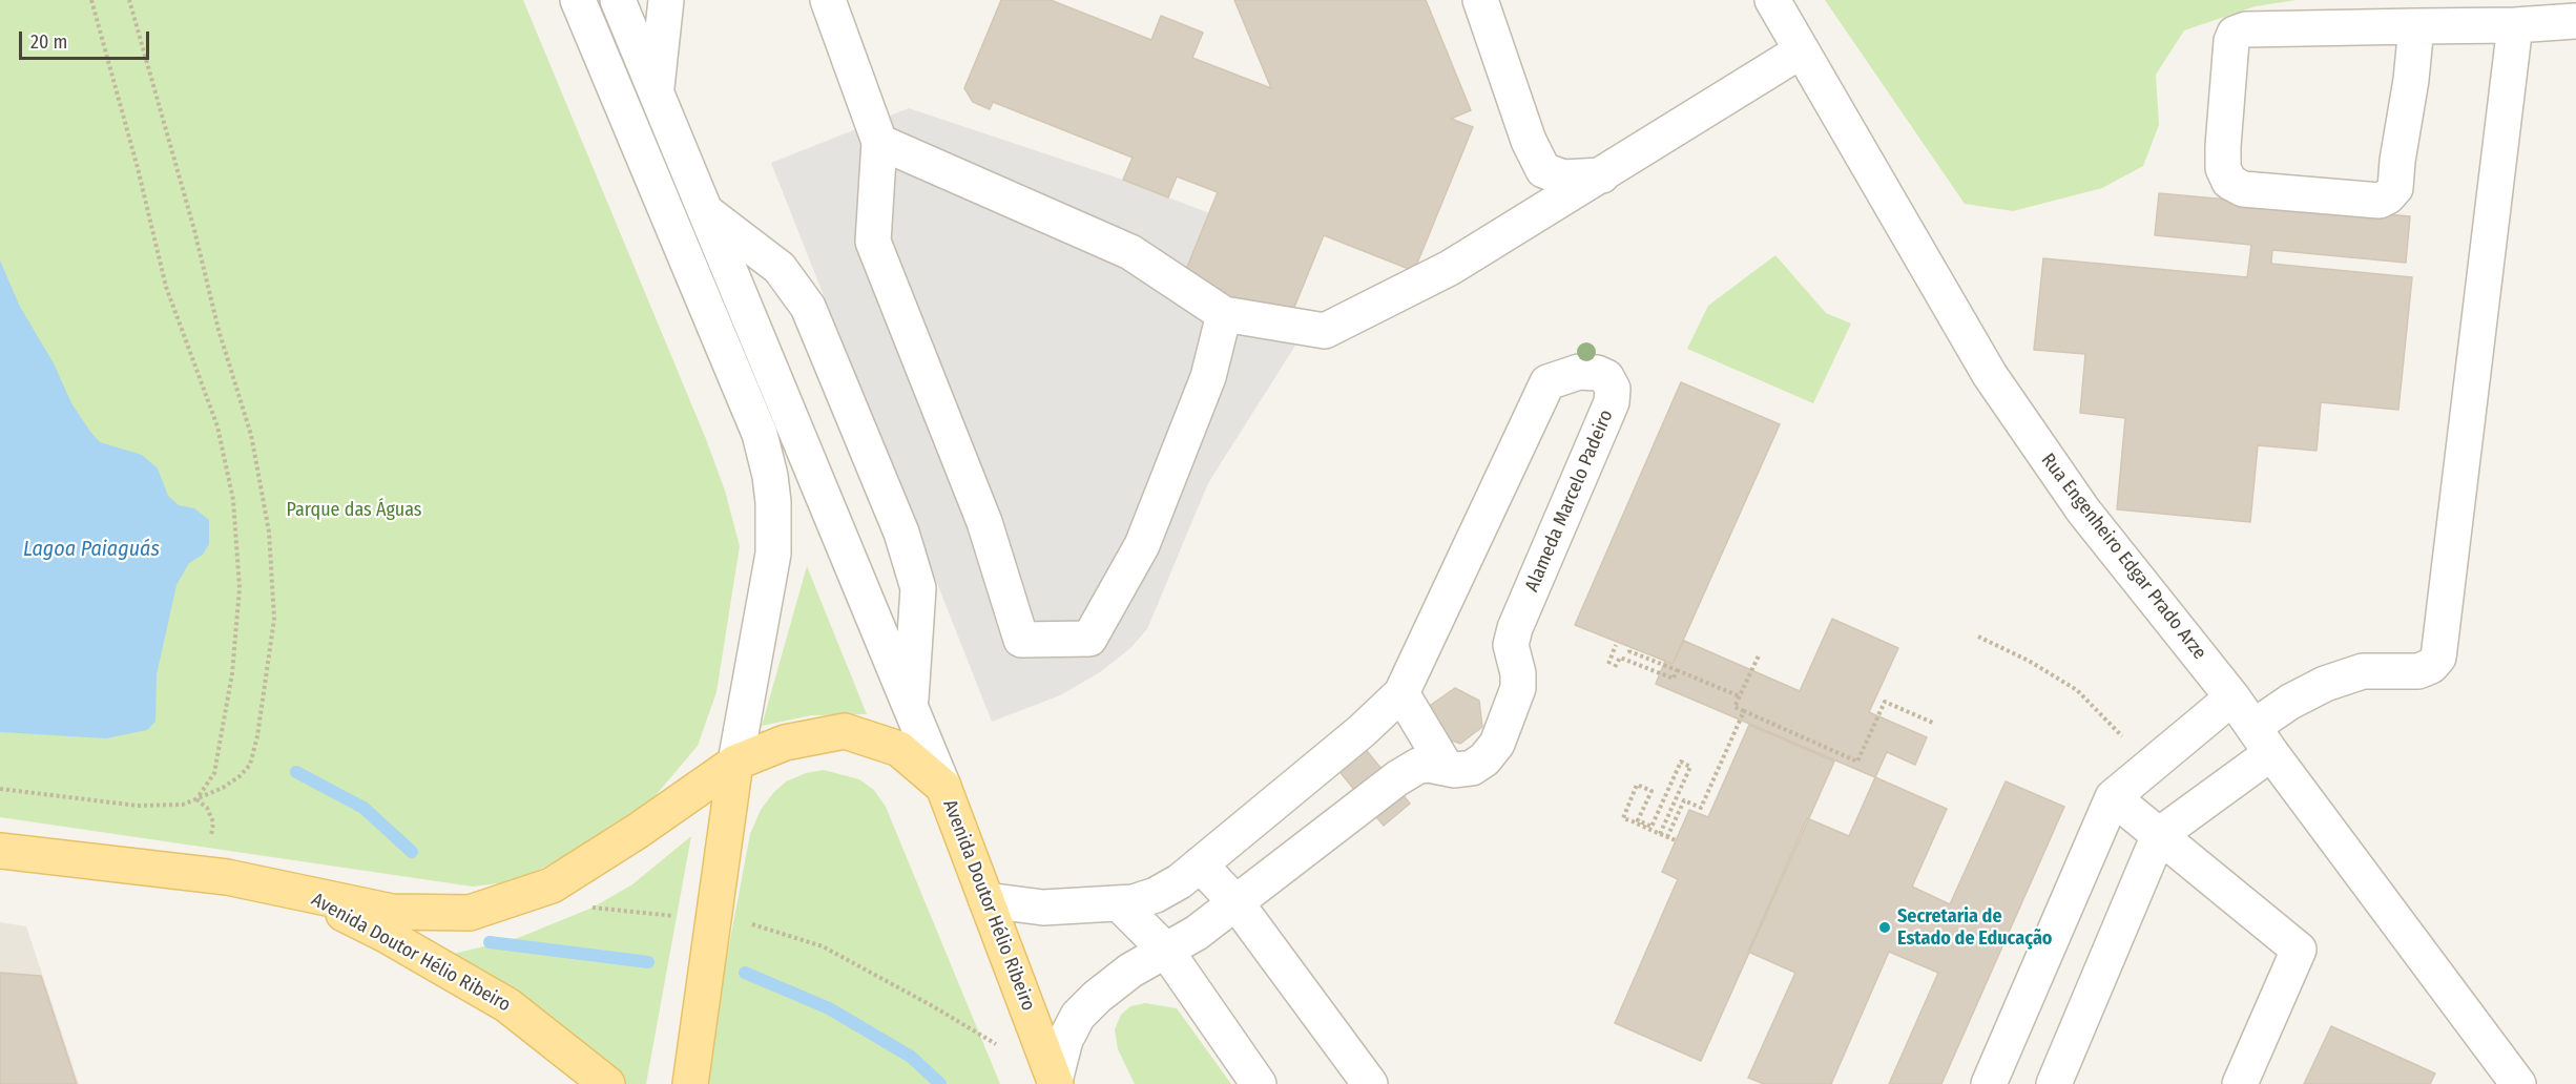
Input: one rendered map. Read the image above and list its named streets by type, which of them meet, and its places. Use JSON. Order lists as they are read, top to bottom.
{
  "streets": {
    "main road": ["Avenida Doutor Hélio Ribeiro"],
    "street": ["Alameda Marcelo Padeiro", "Rua Engenheiro Edgar Prado Arze"]
  },
  "crossings": [
    ["Alameda Marcelo Padeiro", "Avenida Doutor Hélio Ribeiro"]
  ],
  "water": ["Lagoa Paiaguás"],
  "parks": ["Parque das Águas"],
  "places": ["Secretaria de Estado de Educação"],
  "scale_bar": "20 m"
}
